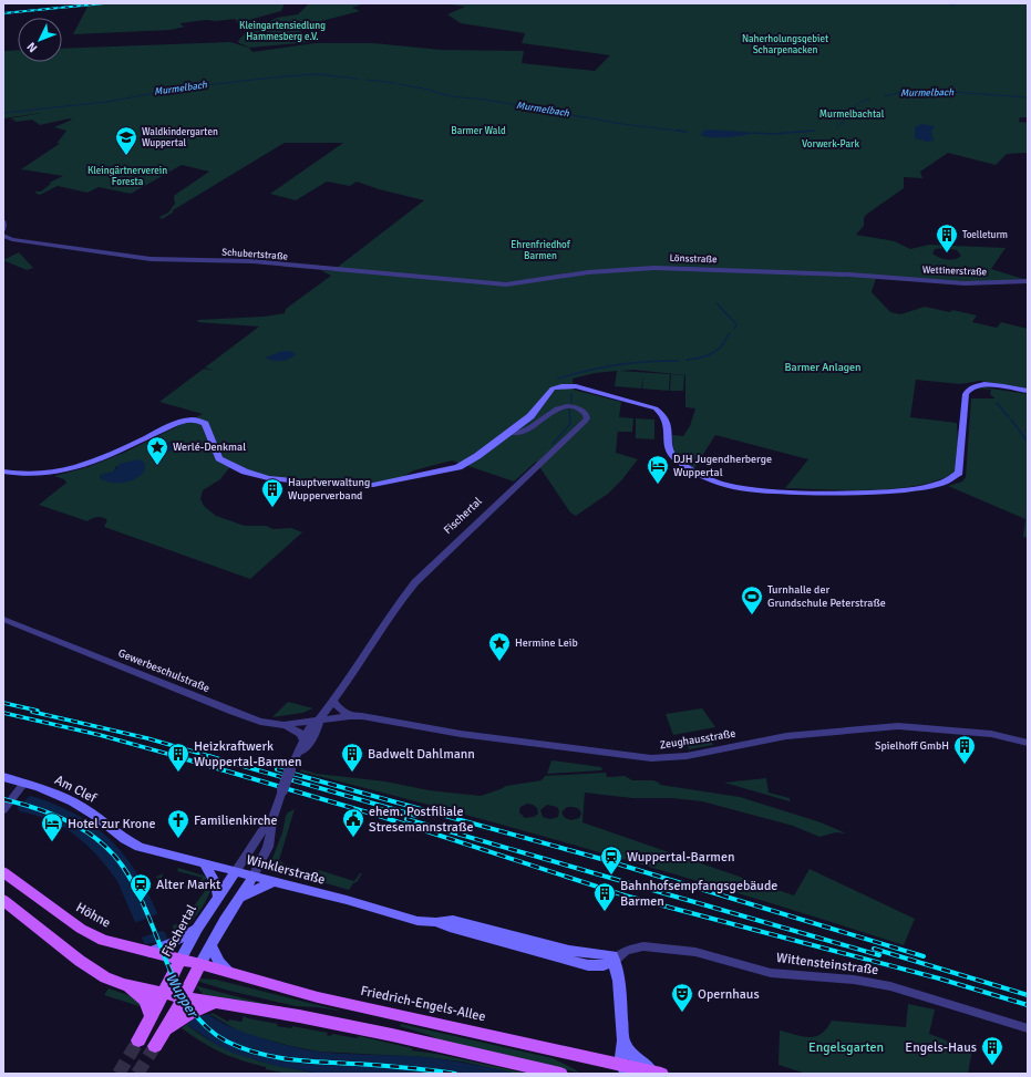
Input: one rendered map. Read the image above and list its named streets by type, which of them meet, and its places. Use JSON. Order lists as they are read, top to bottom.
{
  "streets": {
    "main road": [
      "Fischertal",
      "Am Clef",
      "Winklerstraße",
      "Höhne",
      "Friedrich-Engels-Allee"
    ],
    "street": [
      "Schubertstraße",
      "Lönsstraße",
      "Wettinerstraße",
      "Gewerbeschulstraße",
      "Zeughausstraße",
      "Wittensteinstraße"
    ]
  },
  "crossings": [
    ["Schubertstraße", "Lönsstraße"],
    ["Lönsstraße", "Wettinerstraße"],
    ["Fischertal", "Gewerbeschulstraße"],
    ["Fischertal", "Zeughausstraße"],
    ["Fischertal", "Winklerstraße"],
    ["Fischertal", "Höhne"],
    ["Fischertal", "Friedrich-Engels-Allee"],
    ["Gewerbeschulstraße", "Zeughausstraße"],
    ["Am Clef", "Winklerstraße"],
    ["Winklerstraße", "Wittensteinstraße"],
    ["Höhne", "Friedrich-Engels-Allee"]
  ],
  "water": ["Murmelbach", "Wupper"],
  "parks": [
    "Kleingartensiedlung Hammesberg e.V.",
    "Naherholungsgebiet Scharpenacken",
    "Murmelbachtal",
    "Barmer Wald",
    "Vorwerk-Park",
    "Kleingärtnerverein Foresta",
    "Ehrenfriedhof Barmen",
    "Barmer Anlagen",
    "Engelsgarten"
  ],
  "places": {
    "school or university": ["Waldkindergarten Wuppertal"],
    "building": [
      "Toelleturm",
      "Hauptverwaltung Wupperverband",
      "Spielhoff GmbH",
      "Heizkraftwerk Wuppertal-Barmen",
      "Badwelt Dahlmann",
      "Bahnhofsempfangsgebäude Barmen",
      "Engels-Haus"
    ],
    "place": ["Werlé-Denkmal", "Hermine Leib"],
    "hotel": ["DJH Jugendherberge Wuppertal", "Hotel zur Krone"],
    "sports": ["Turnhalle der Grundschule Peterstraße"],
    "public building": ["ehem. Postfiliale Stresemannstraße"],
    "church": ["Familienkirche"],
    "station": ["Wuppertal-Barmen", "Alter Markt"],
    "theatre": ["Opernhaus"]
  },
  "north": "bottom left"
}
